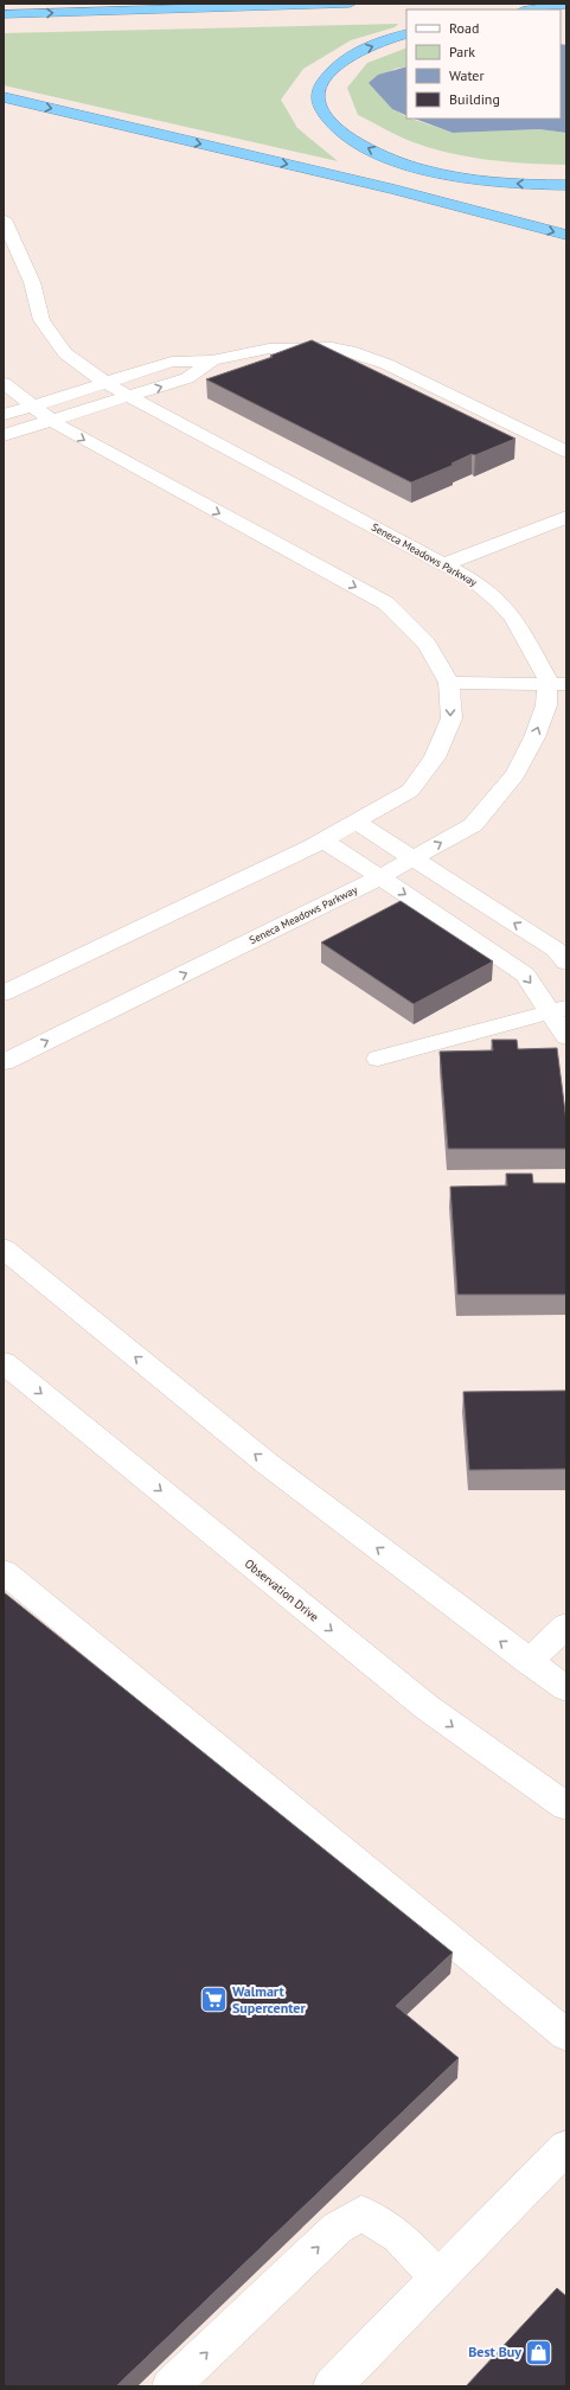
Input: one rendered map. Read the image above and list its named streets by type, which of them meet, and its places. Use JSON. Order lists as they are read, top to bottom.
{
  "streets": {
    "street": ["Seneca Meadows Parkway", "Observation Drive"]
  },
  "places": {
    "supermarket": ["Walmart Supercenter"],
    "shop": ["Best Buy"]
  },
  "legend": [
    "Road",
    "Park",
    "Water",
    "Building"
  ]
}
